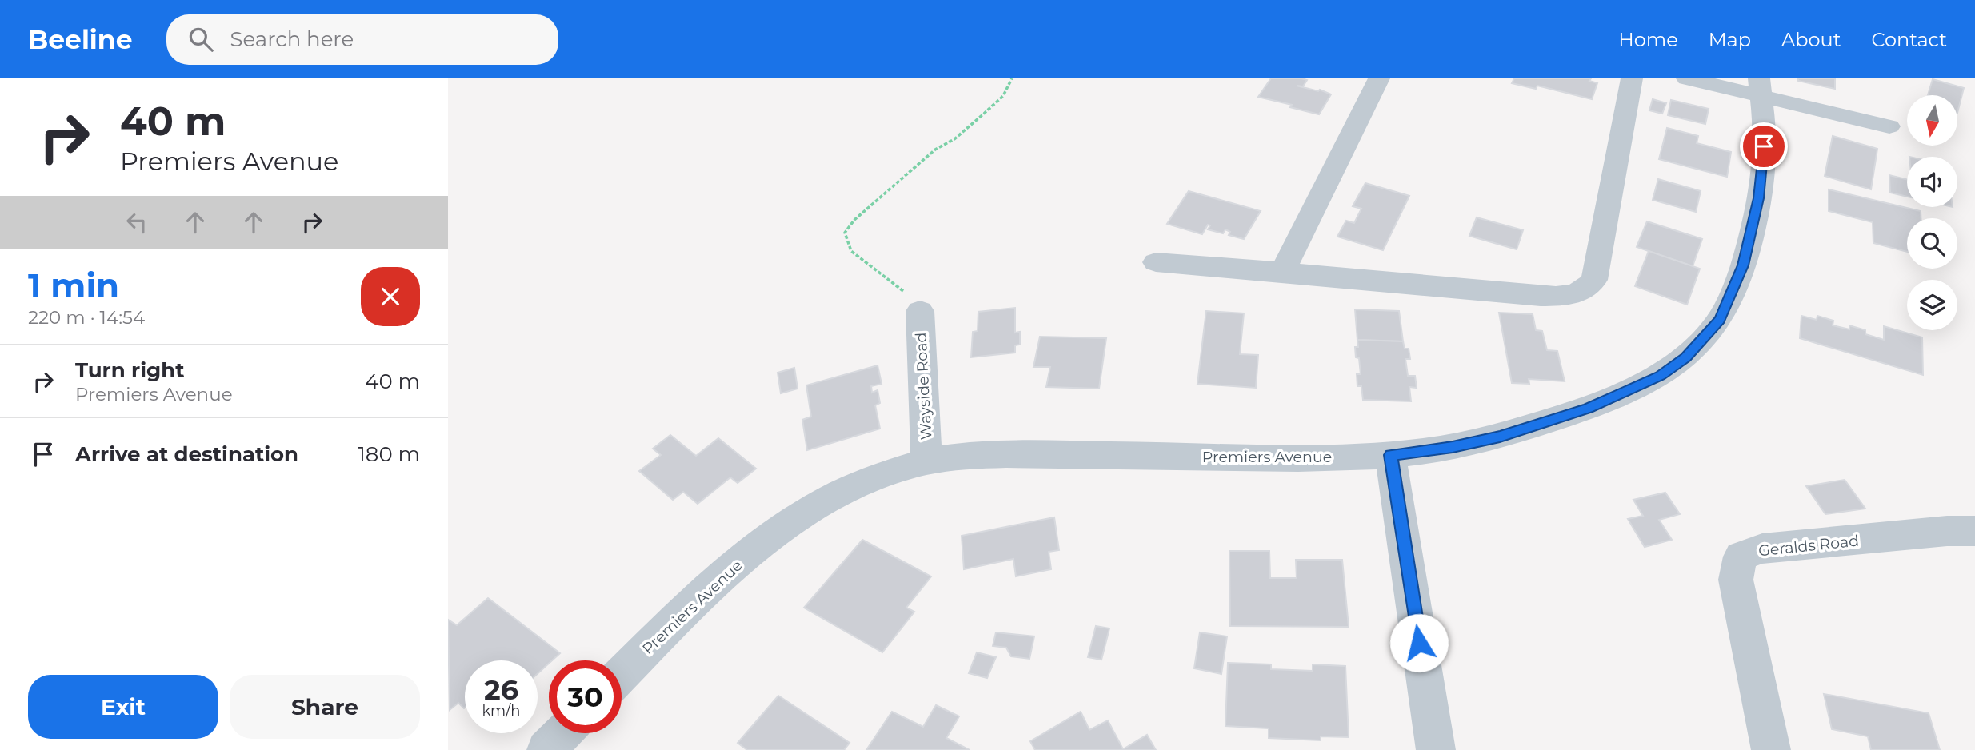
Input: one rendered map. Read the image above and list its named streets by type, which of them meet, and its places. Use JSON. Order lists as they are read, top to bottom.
{
  "streets": {
    "street": ["Wayside Road", "Premiers Avenue", "Geralds Road"]
  },
  "crossings": [
    ["Wayside Road", "Premiers Avenue"]
  ],
  "north": "bottom",
  "page": {
    "header": "Beeline",
    "search": "Search here",
    "nav": [
      "Home",
      "Map",
      "About",
      "Contact"
    ],
    "turn": ["40 m", "Premiers Avenue"],
    "heading": ["1 min", "220 m · 14:54"],
    "list": [
      {
        "name": "Turn right",
        "note": "Premiers Avenue",
        "value": "40 m"
      },
      {
        "name": "Arrive at destination",
        "value": "180 m"
      }
    ],
    "speed": "26 km/h",
    "limit": "30",
    "buttons": ["Exit", "Share"]
  }
}
